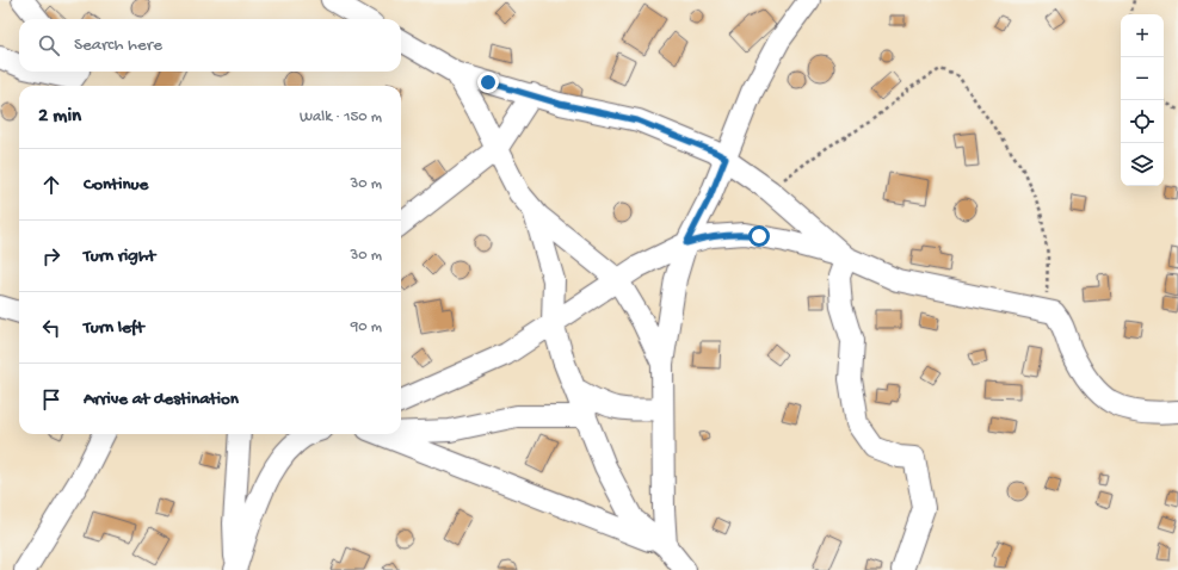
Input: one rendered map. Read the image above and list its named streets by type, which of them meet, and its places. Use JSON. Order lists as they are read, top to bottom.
{
  "page": {
    "map_buttons": ["+", "−"],
    "search": "Search here",
    "heading": ["2 min", "Walk · 150 m"],
    "list": [
      ["Continue", "30 m"],
      ["Turn right", "30 m"],
      ["Turn left", "90 m"],
      "Arrive at destination"
    ]
  }
}
